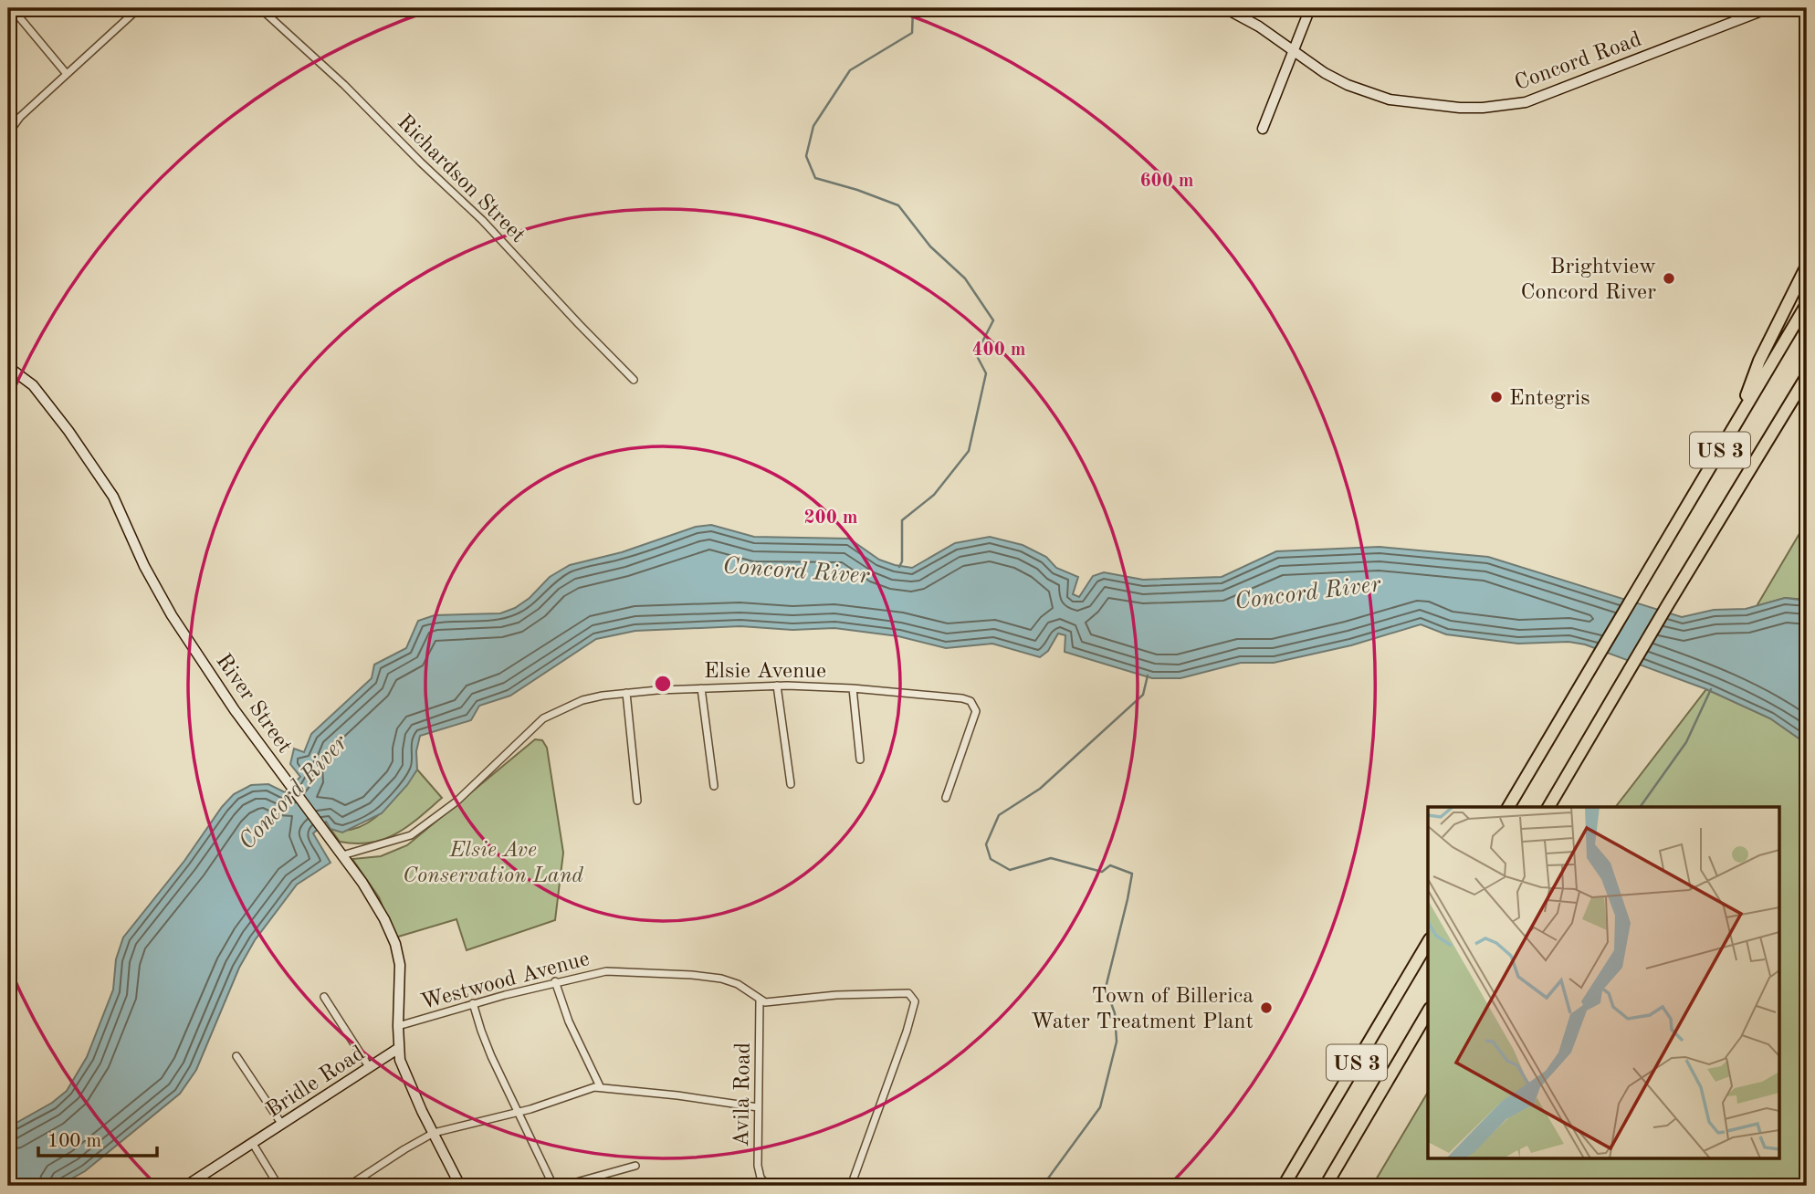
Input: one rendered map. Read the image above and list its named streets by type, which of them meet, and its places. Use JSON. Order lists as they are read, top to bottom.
{
  "streets": {
    "highway": ["US 3"],
    "main road": ["Concord Road", "River Street", "Bridle Road"],
    "street": [
      "Richardson Street",
      "Elsie Avenue",
      "Westwood Avenue",
      "Avila Road"
    ]
  },
  "crossings": [
    ["Elsie Avenue", "River Street"],
    ["River Street", "Westwood Avenue"],
    ["River Street", "Bridle Road"],
    ["Westwood Avenue", "Avila Road"]
  ],
  "water": ["Concord River"],
  "parks": ["Elsie Ave Conservation Land"],
  "places": ["Brightview Concord River", "Entegris", "Town of Billerica Water Treatment Plant"],
  "scale_bar": "100 m",
  "rings": ["600 m", "400 m", "200 m"]
}
